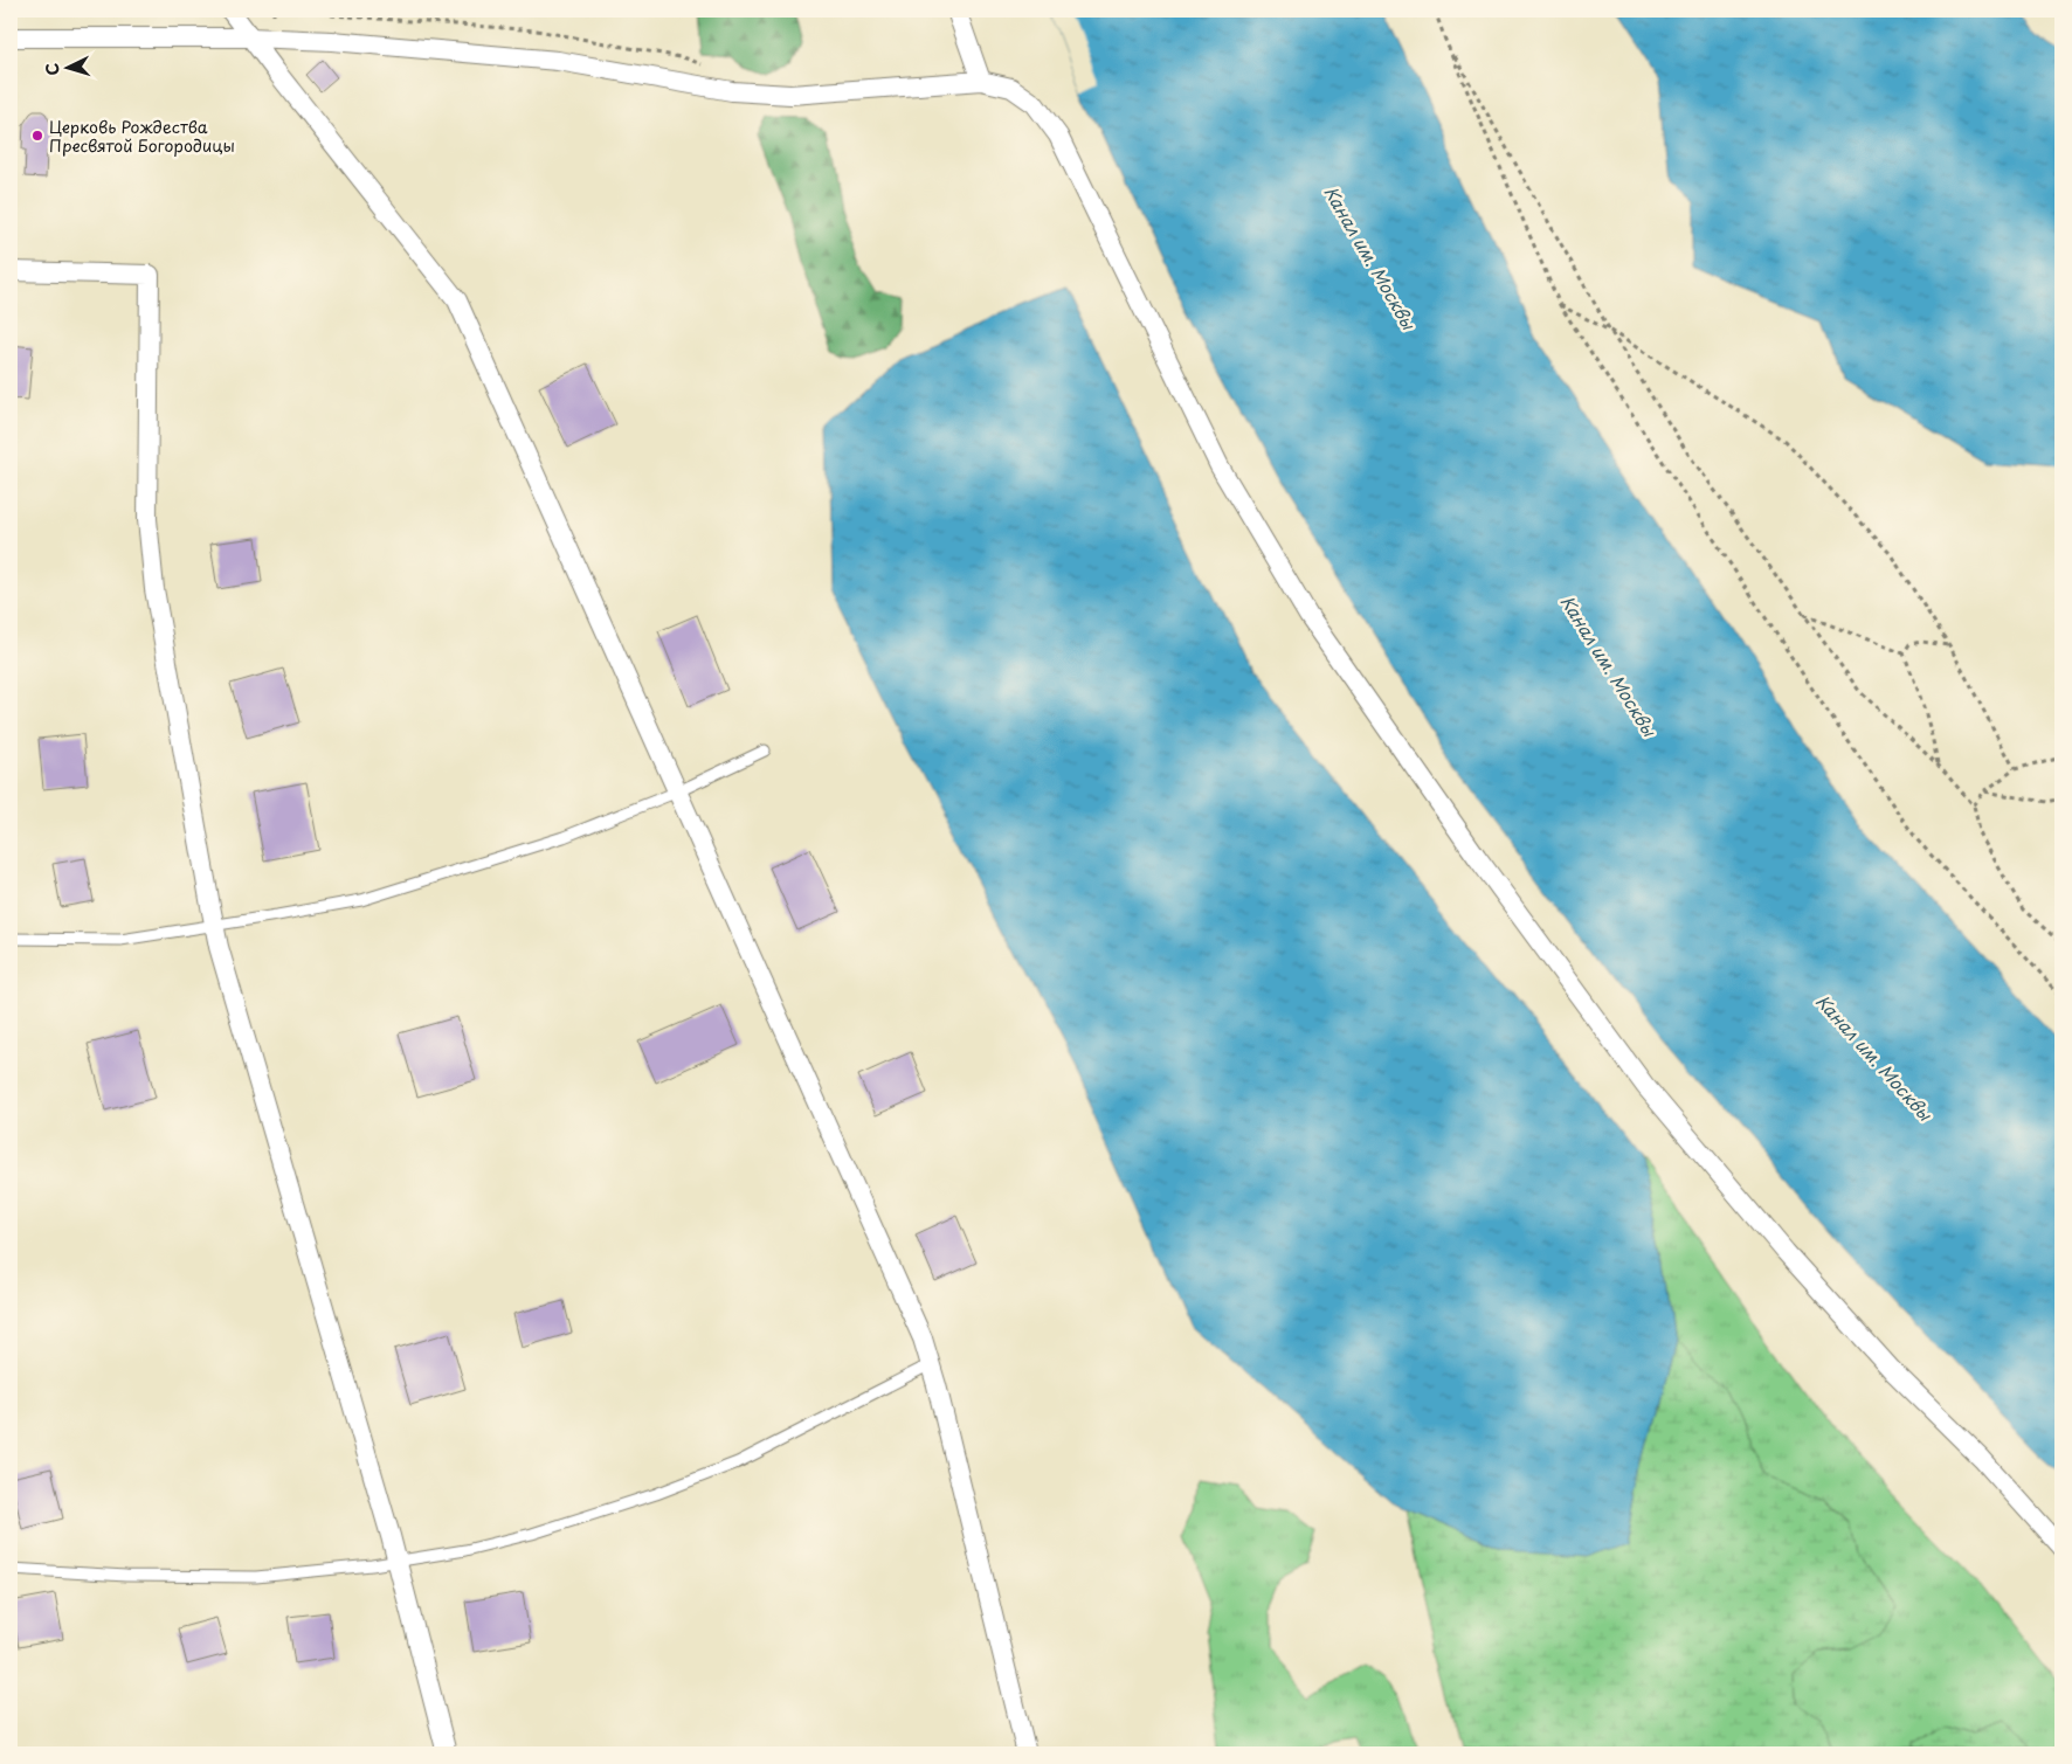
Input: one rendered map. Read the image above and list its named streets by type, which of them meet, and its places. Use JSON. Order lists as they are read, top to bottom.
{
  "water": ["Канал им. Москвы"],
  "places": ["Церковь Рождества Пресвятой Богородицы"],
  "north": "left"
}
